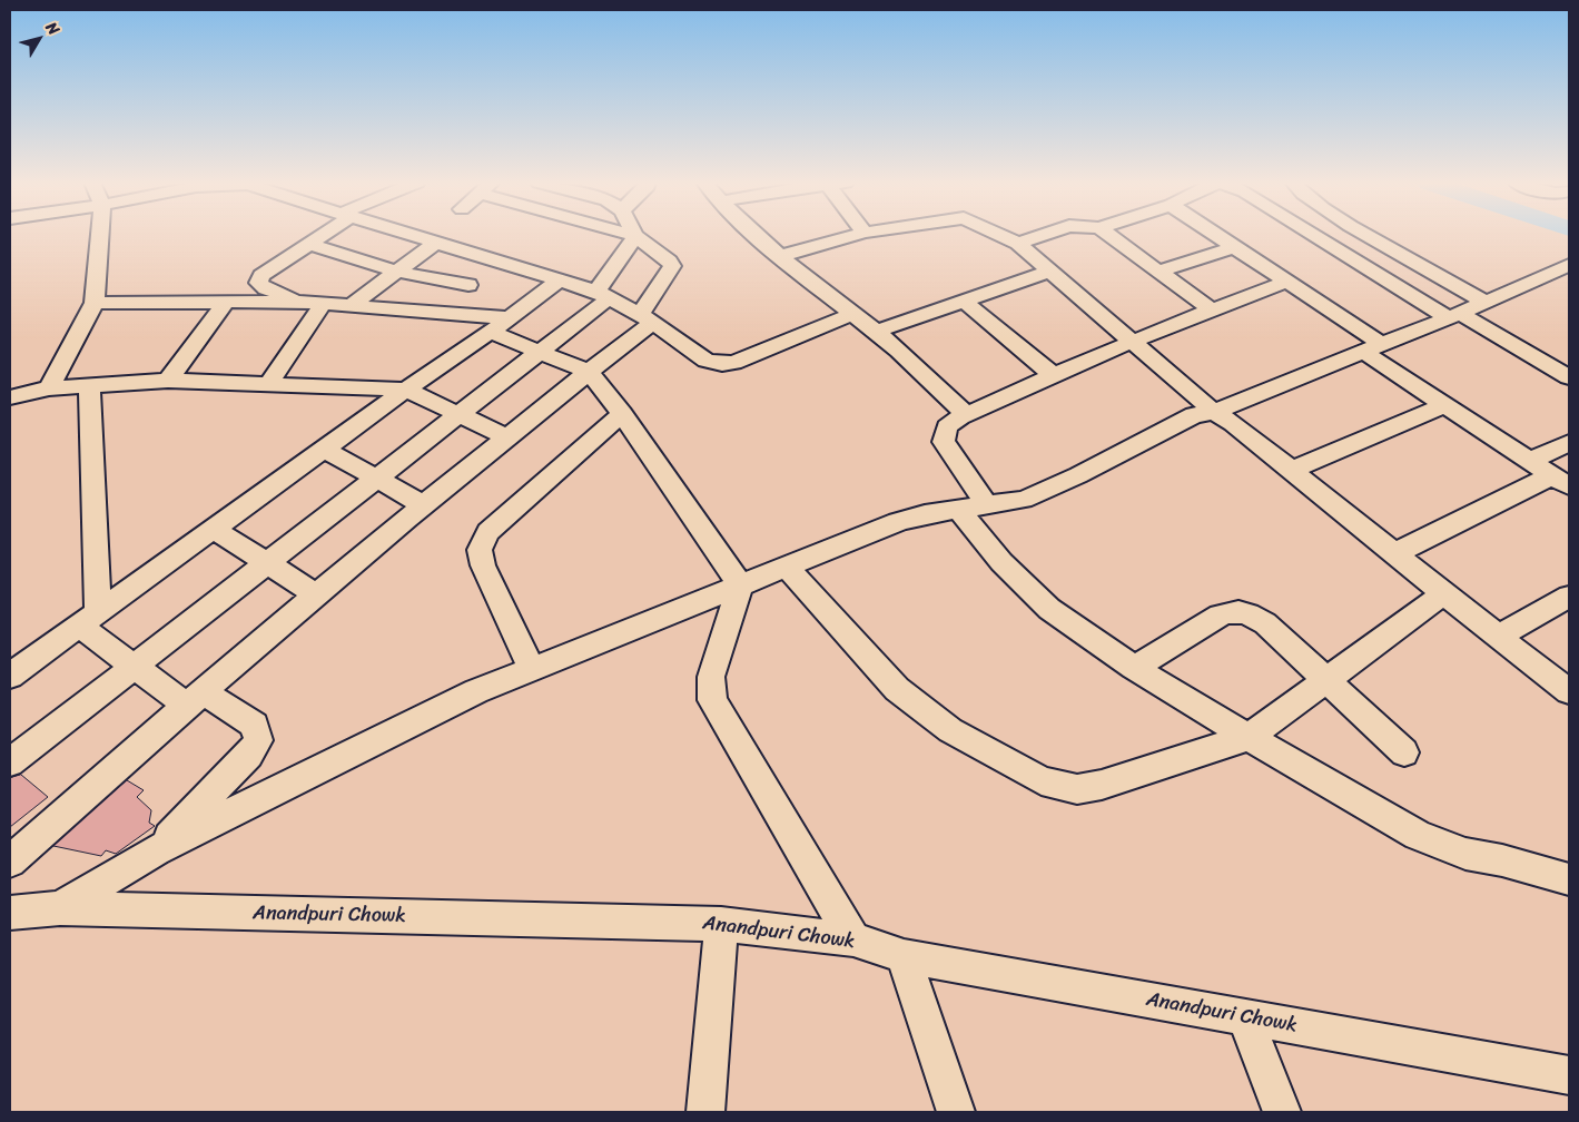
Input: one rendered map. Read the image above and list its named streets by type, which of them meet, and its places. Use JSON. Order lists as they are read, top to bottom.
{
  "streets": {
    "street": ["Anandpuri Chowk"]
  },
  "north": "top right"
}
